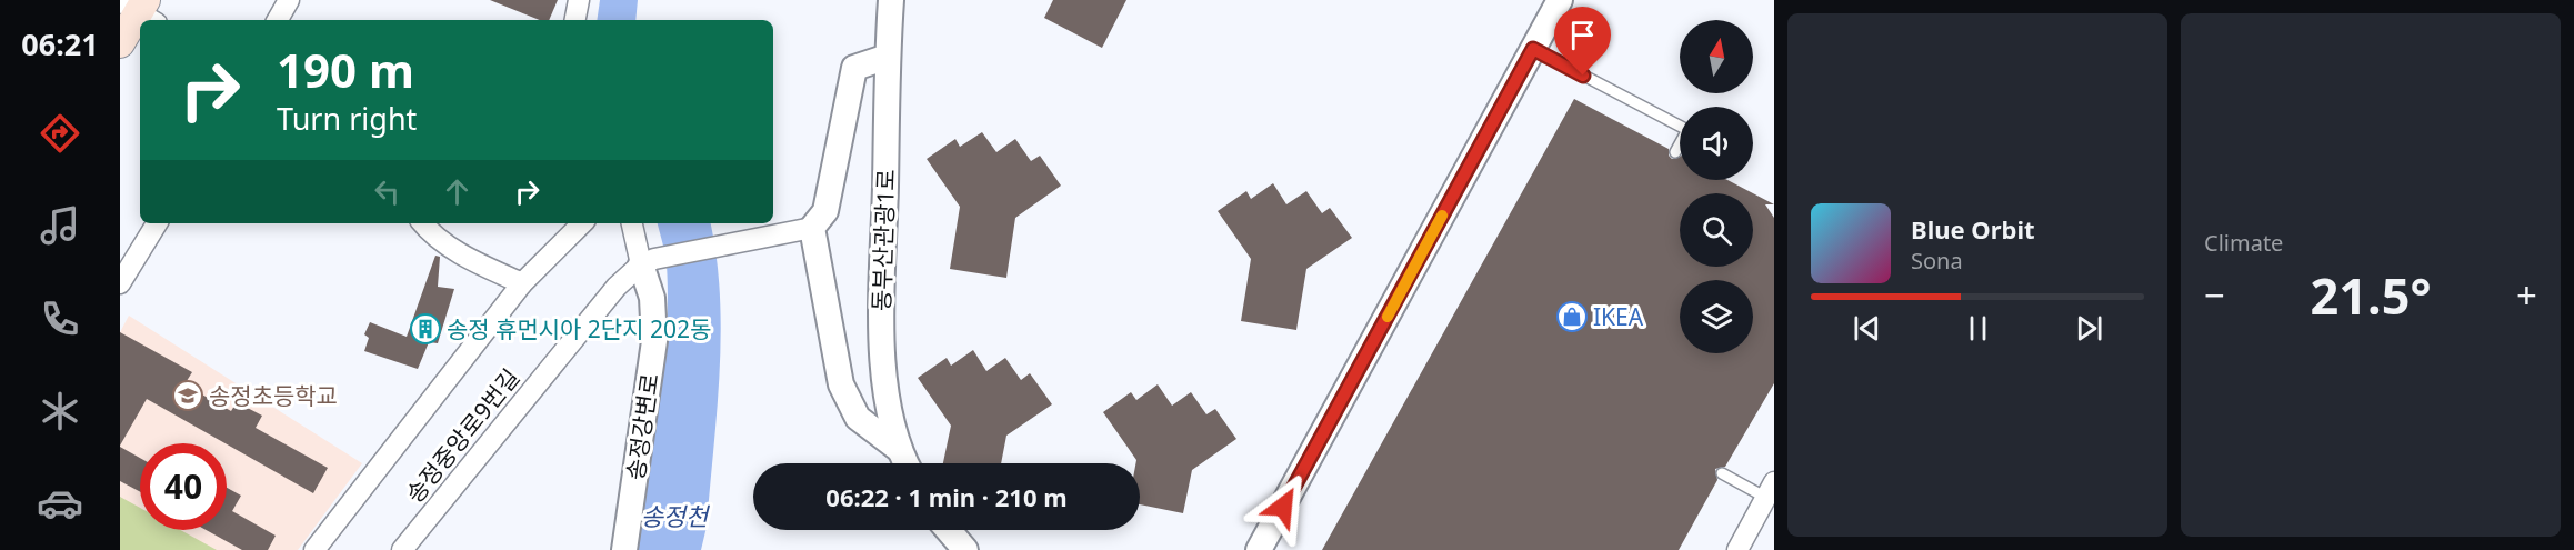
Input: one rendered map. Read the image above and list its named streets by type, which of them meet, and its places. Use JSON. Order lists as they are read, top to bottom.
{
  "streets": {
    "street": ["동부산관광1로", "송정강변로", "송정중앙로9번길"]
  },
  "crossings": [
    ["송정강변로", "송정중앙로9번길"]
  ],
  "water": ["송정천"],
  "places": {
    "shop": ["IKEA"],
    "building": ["송정 휴먼시아 2단지 202동"],
    "school or university": ["송정초등학교"]
  },
  "north": "top",
  "page": {
    "tabs": "06:21",
    "tile": "Climate",
    "turn": ["190 m", "Turn right"],
    "song": ["Blue Orbit", "Sona"],
    "heat": ["−", "21.5°", "+"],
    "limit": "40",
    "trip": "06:22 · 1 min · 210 m"
  }
}
